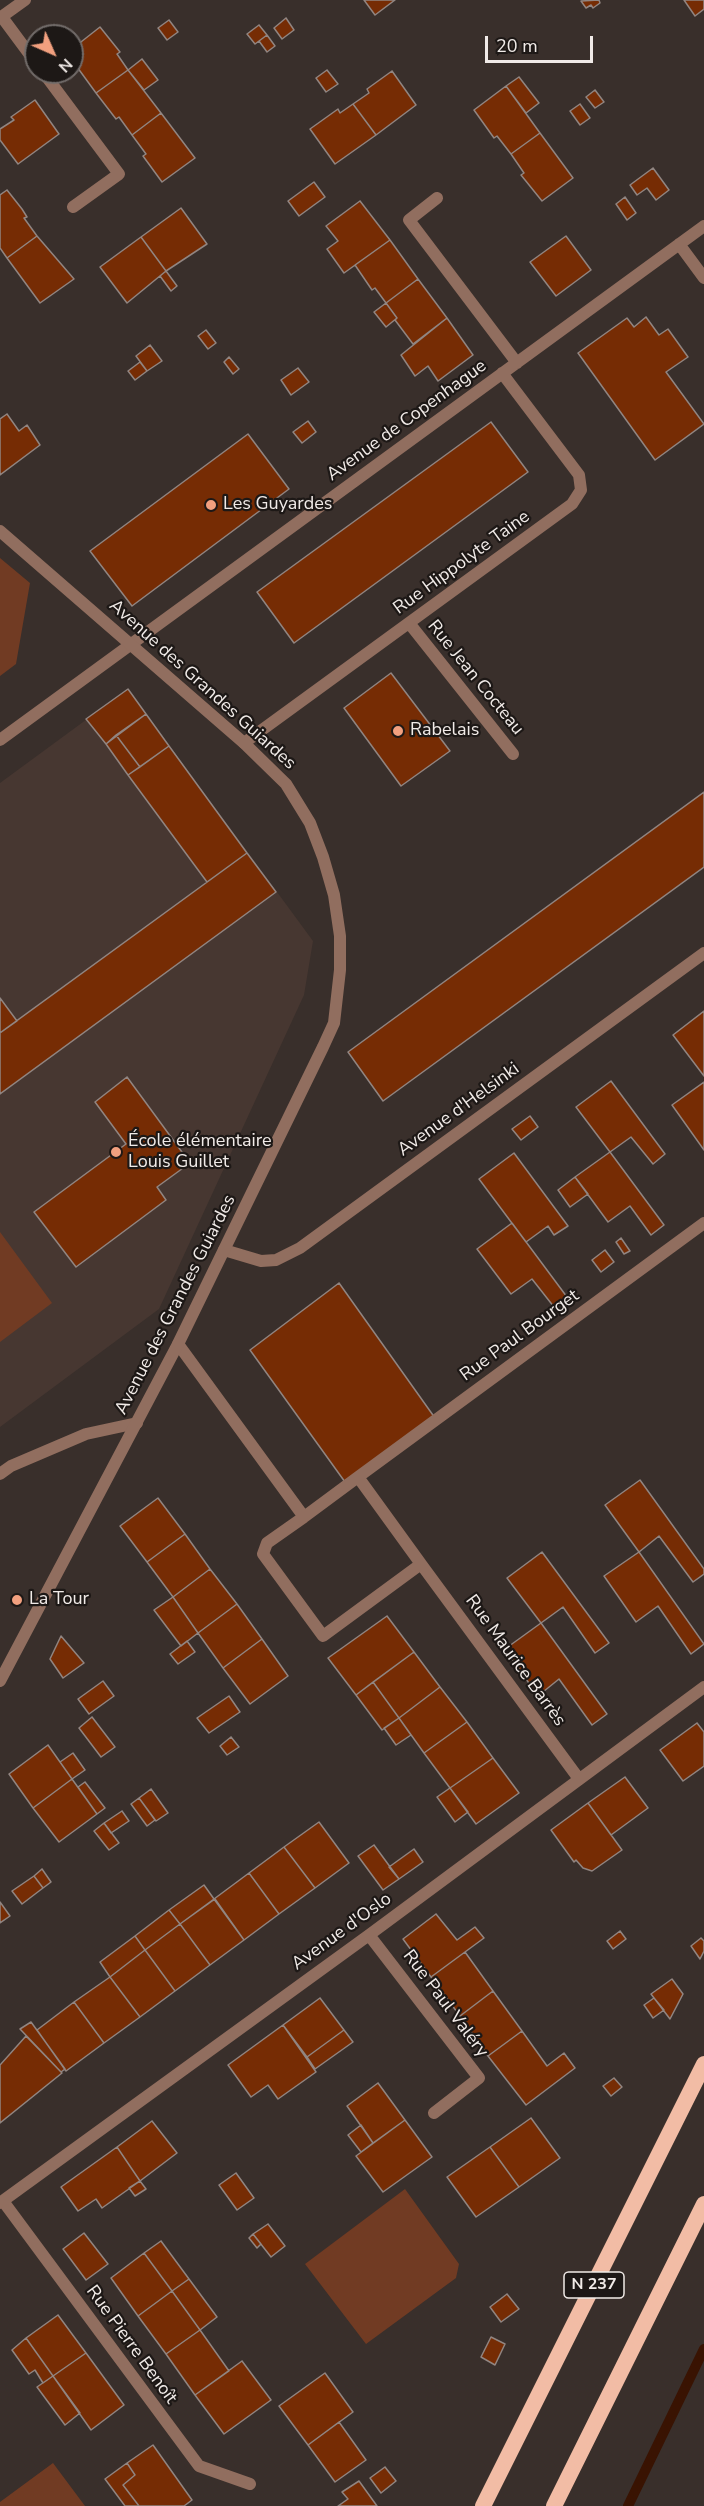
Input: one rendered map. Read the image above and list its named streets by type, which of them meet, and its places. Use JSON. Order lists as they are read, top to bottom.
{
  "streets": {
    "highway": ["N 237"],
    "street": [
      "Avenue de Copenhague",
      "Rue Hippolyte Taine",
      "Rue Jean Cocteau",
      "Avenue des Grandes Guiardes",
      "Avenue d'Helsinki",
      "Rue Paul Bourget",
      "Rue Maurice Barrès",
      "Avenue d'Oslo",
      "Rue Paul Valéry",
      "Rue Pierre Benoît"
    ]
  },
  "crossings": [
    ["Avenue de Copenhague", "Rue Hippolyte Taine"],
    ["Avenue de Copenhague", "Avenue des Grandes Guiardes"],
    ["Rue Hippolyte Taine", "Rue Jean Cocteau"],
    ["Rue Hippolyte Taine", "Avenue des Grandes Guiardes"],
    ["Avenue des Grandes Guiardes", "Avenue d'Helsinki"],
    ["Rue Paul Bourget", "Rue Maurice Barrès"],
    ["Rue Maurice Barrès", "Avenue d'Oslo"],
    ["Avenue d'Oslo", "Rue Paul Valéry"],
    ["Avenue d'Oslo", "Rue Pierre Benoît"]
  ],
  "places": [
    "Les Guyardes",
    "Rabelais",
    "École élémentaire Louis Guillet",
    "La Tour"
  ],
  "scale_bar": "20 m",
  "north": "bottom right"
}
